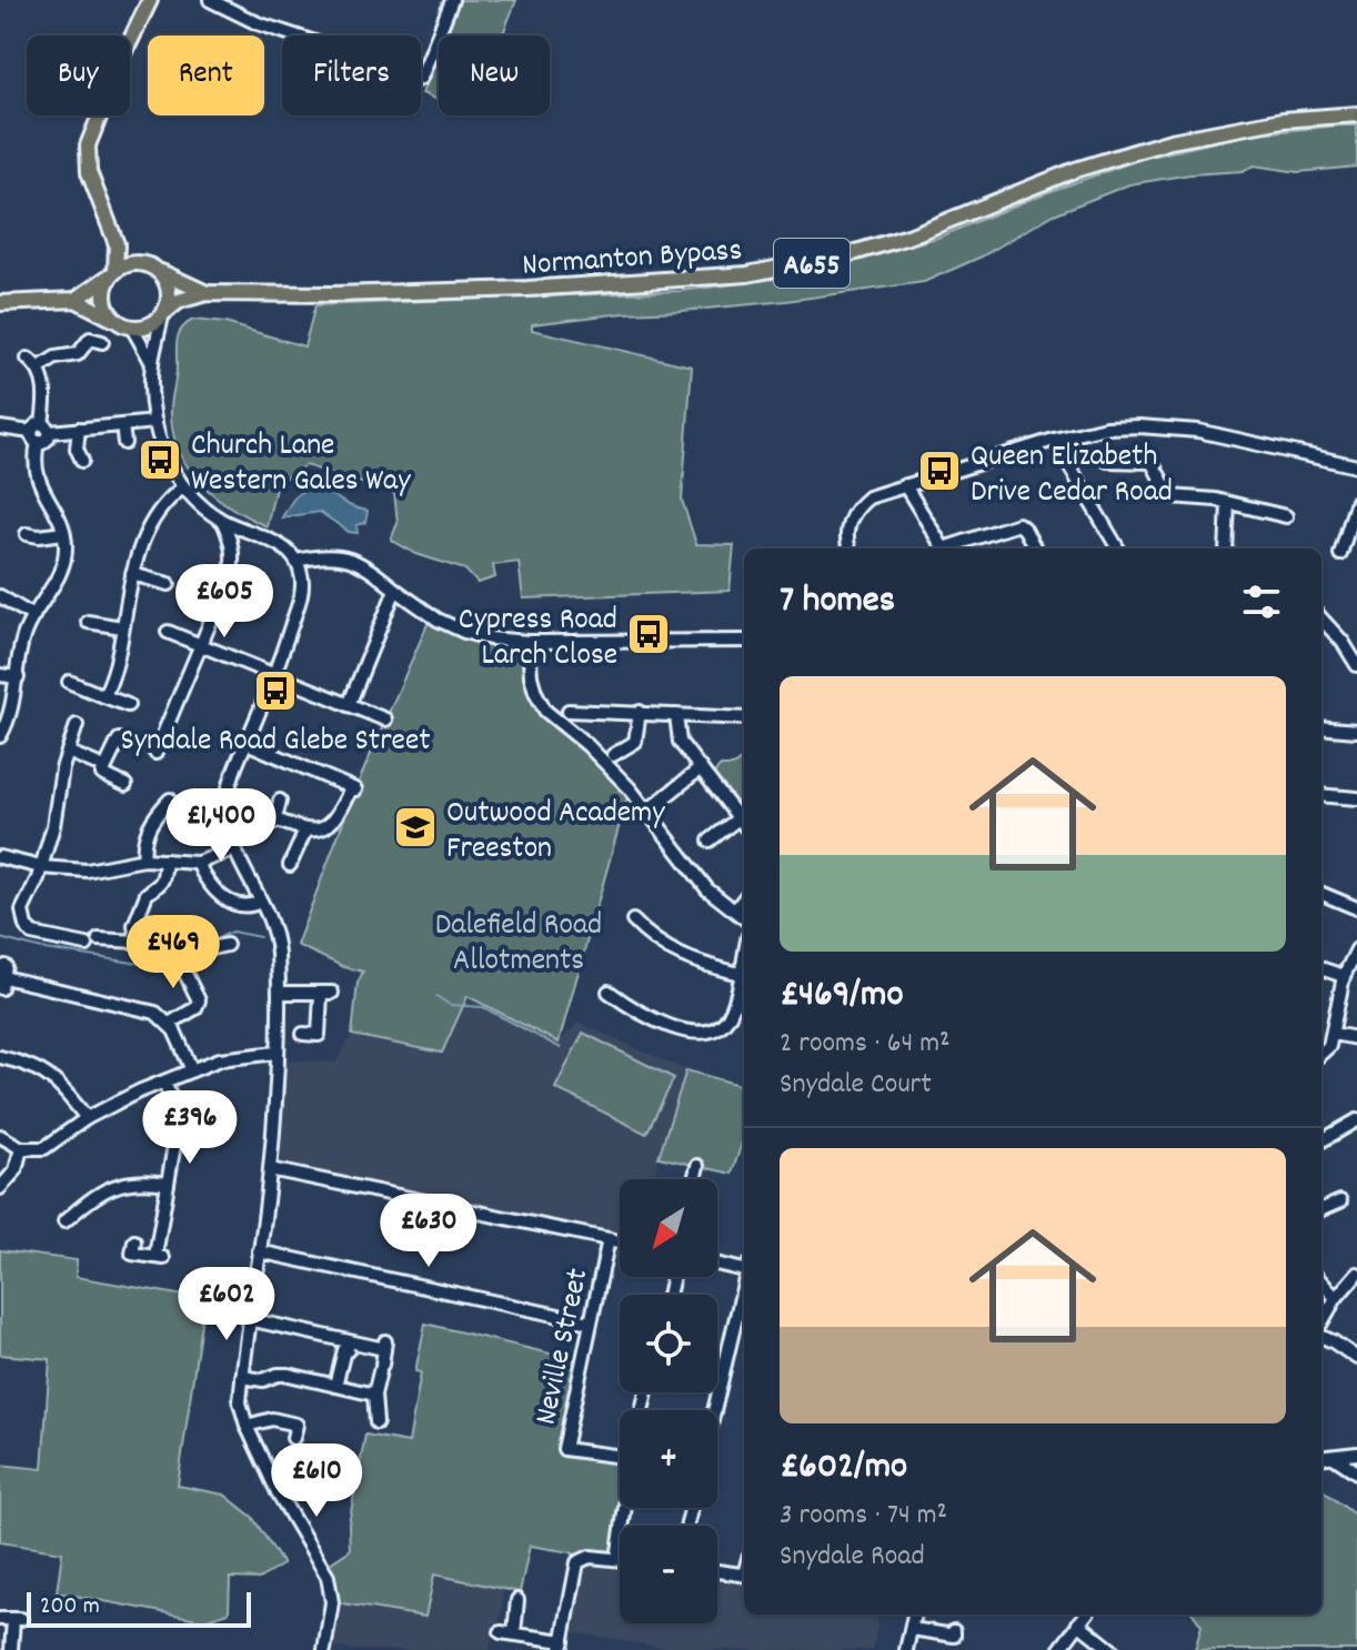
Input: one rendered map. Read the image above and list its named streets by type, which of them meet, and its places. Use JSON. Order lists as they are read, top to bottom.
{
  "streets": {
    "main road": ["Normanton Bypass", "A655"],
    "street": ["Neville Street"]
  },
  "parks": ["Dalefield Road Allotments"],
  "places": {
    "bus stop": [
      "Church Lane Western Gales Way",
      "Queen Elizabeth Drive Cedar Road",
      "Cypress Road Larch Close",
      "Syndale Road Glebe Street"
    ],
    "school or university": ["Outwood Academy Freeston"]
  },
  "scale_bar": "200 m",
  "north": "bottom left",
  "page": {
    "chip": [
      "Buy",
      "Rent",
      "Filters",
      "New"
    ],
    "heading": "7 homes",
    "price": [
      "£605",
      "£1,400",
      "£469",
      "£396",
      "£630",
      "£602",
      "£610"
    ],
    "list": [
      {
        "name": "£469/mo",
        "note": "2 rooms · 64 m² · Snydale Court"
      },
      {
        "name": "£602/mo",
        "note": "3 rooms · 74 m² · Snydale Road"
      }
    ],
    "map_buttons": ["+", "−"],
    "scale": "200 m"
  }
}
